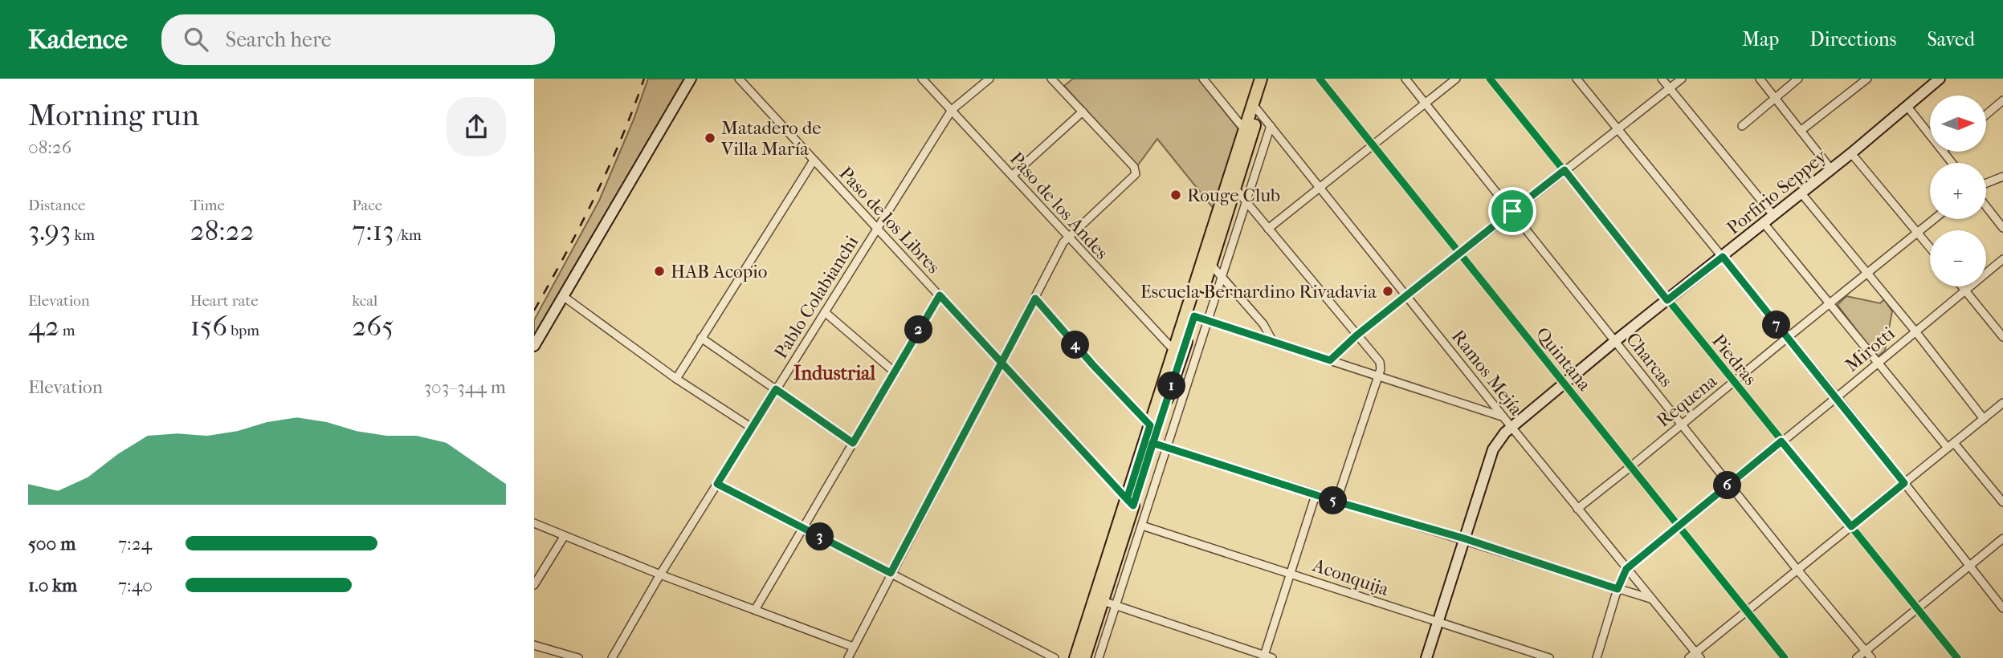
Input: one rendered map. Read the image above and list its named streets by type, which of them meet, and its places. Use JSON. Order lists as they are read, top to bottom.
{
  "streets": {
    "main road": ["Porfirio Seppey"],
    "street": [
      "Paso de los Andes",
      "Paso de los Libres",
      "Pablo Colabianchi",
      "Mirotti",
      "Quintana",
      "Charcas",
      "Piedras",
      "Ramos Mejía",
      "Requena",
      "Aconquija"
    ]
  },
  "crossings": [
    ["Porfirio Seppey", "Quintana"],
    ["Porfirio Seppey", "Charcas"],
    ["Porfirio Seppey", "Piedras"],
    ["Porfirio Seppey", "Ramos Mejía"],
    ["Porfirio Seppey", "Aconquija"],
    ["Paso de los Andes", "Pablo Colabianchi"],
    ["Paso de los Libres", "Pablo Colabianchi"],
    ["Mirotti", "Quintana"],
    ["Mirotti", "Charcas"],
    ["Mirotti", "Piedras"],
    ["Mirotti", "Ramos Mejía"],
    ["Quintana", "Requena"],
    ["Charcas", "Requena"],
    ["Piedras", "Requena"],
    ["Ramos Mejía", "Requena"]
  ],
  "districts": ["Industrial"],
  "places": [
    "Matadero de Villa María",
    "Rouge Club",
    "HAB Acopio",
    "Escuela Bernardino Rivadavia"
  ],
  "north": "right",
  "page": {
    "header": "Kadence",
    "search": "Search here",
    "nav": ["Map", "Directions", "Saved"],
    "heading": ["Morning run", "08:26"],
    "map_buttons": ["+", "−"],
    "stats": [
      ["Distance", "3.93 km"],
      ["Time", "28:22"],
      ["Pace", "7:13 /km"],
      ["Elevation", "42 m"],
      ["Heart rate", "156 bpm"],
      ["kcal", "265"]
    ],
    "pins": [
      "7",
      "2",
      "4",
      "1",
      "6",
      "5",
      "3"
    ],
    "chart": ["Elevation", "303–344 m"],
    "list": [
      {
        "name": "500 m",
        "note": "7:24"
      },
      {
        "name": "1.0 km",
        "note": "7:40"
      }
    ]
  }
}
